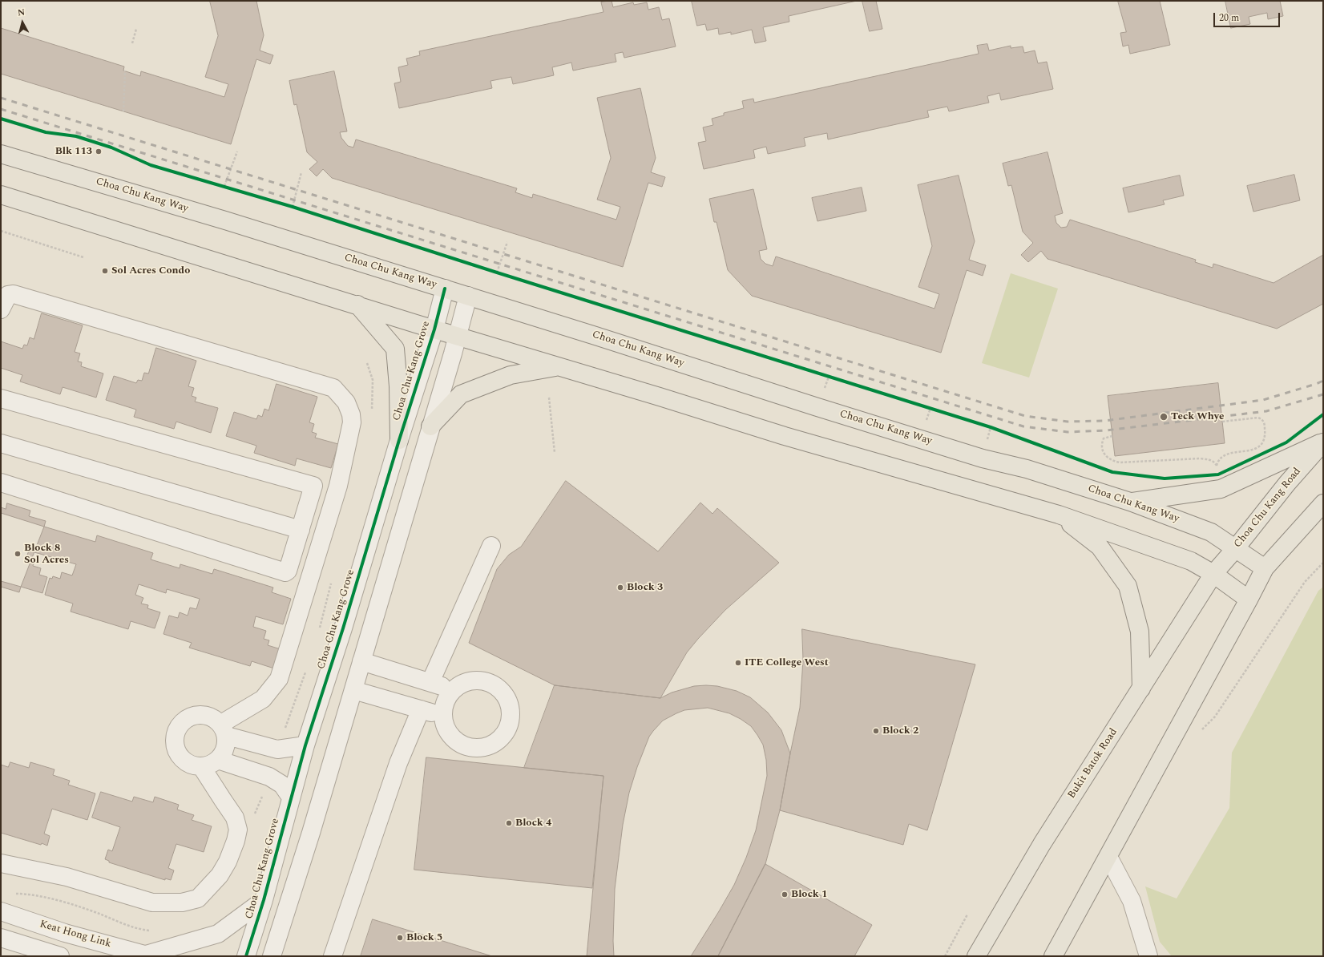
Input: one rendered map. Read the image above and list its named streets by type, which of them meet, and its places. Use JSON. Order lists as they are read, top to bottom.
{
  "streets": {
    "main road": ["Choa Chu Kang Way", "Choa Chu Kang Road", "Bukit Batok Road"],
    "street": ["Choa Chu Kang Grove", "Keat Hong Link"]
  },
  "crossings": [
    ["Choa Chu Kang Way", "Choa Chu Kang Grove"],
    ["Choa Chu Kang Way", "Choa Chu Kang Road"],
    ["Choa Chu Kang Road", "Bukit Batok Road"]
  ],
  "places": [
    "Blk 113",
    "Sol Acres Condo",
    "Teck Whye",
    "Block 8 Sol Acres",
    "Block 3",
    "ITE College West",
    "Block 2",
    "Block 4",
    "Block 1",
    "Block 5"
  ],
  "scale_bar": "20 m",
  "north": "top"
}
